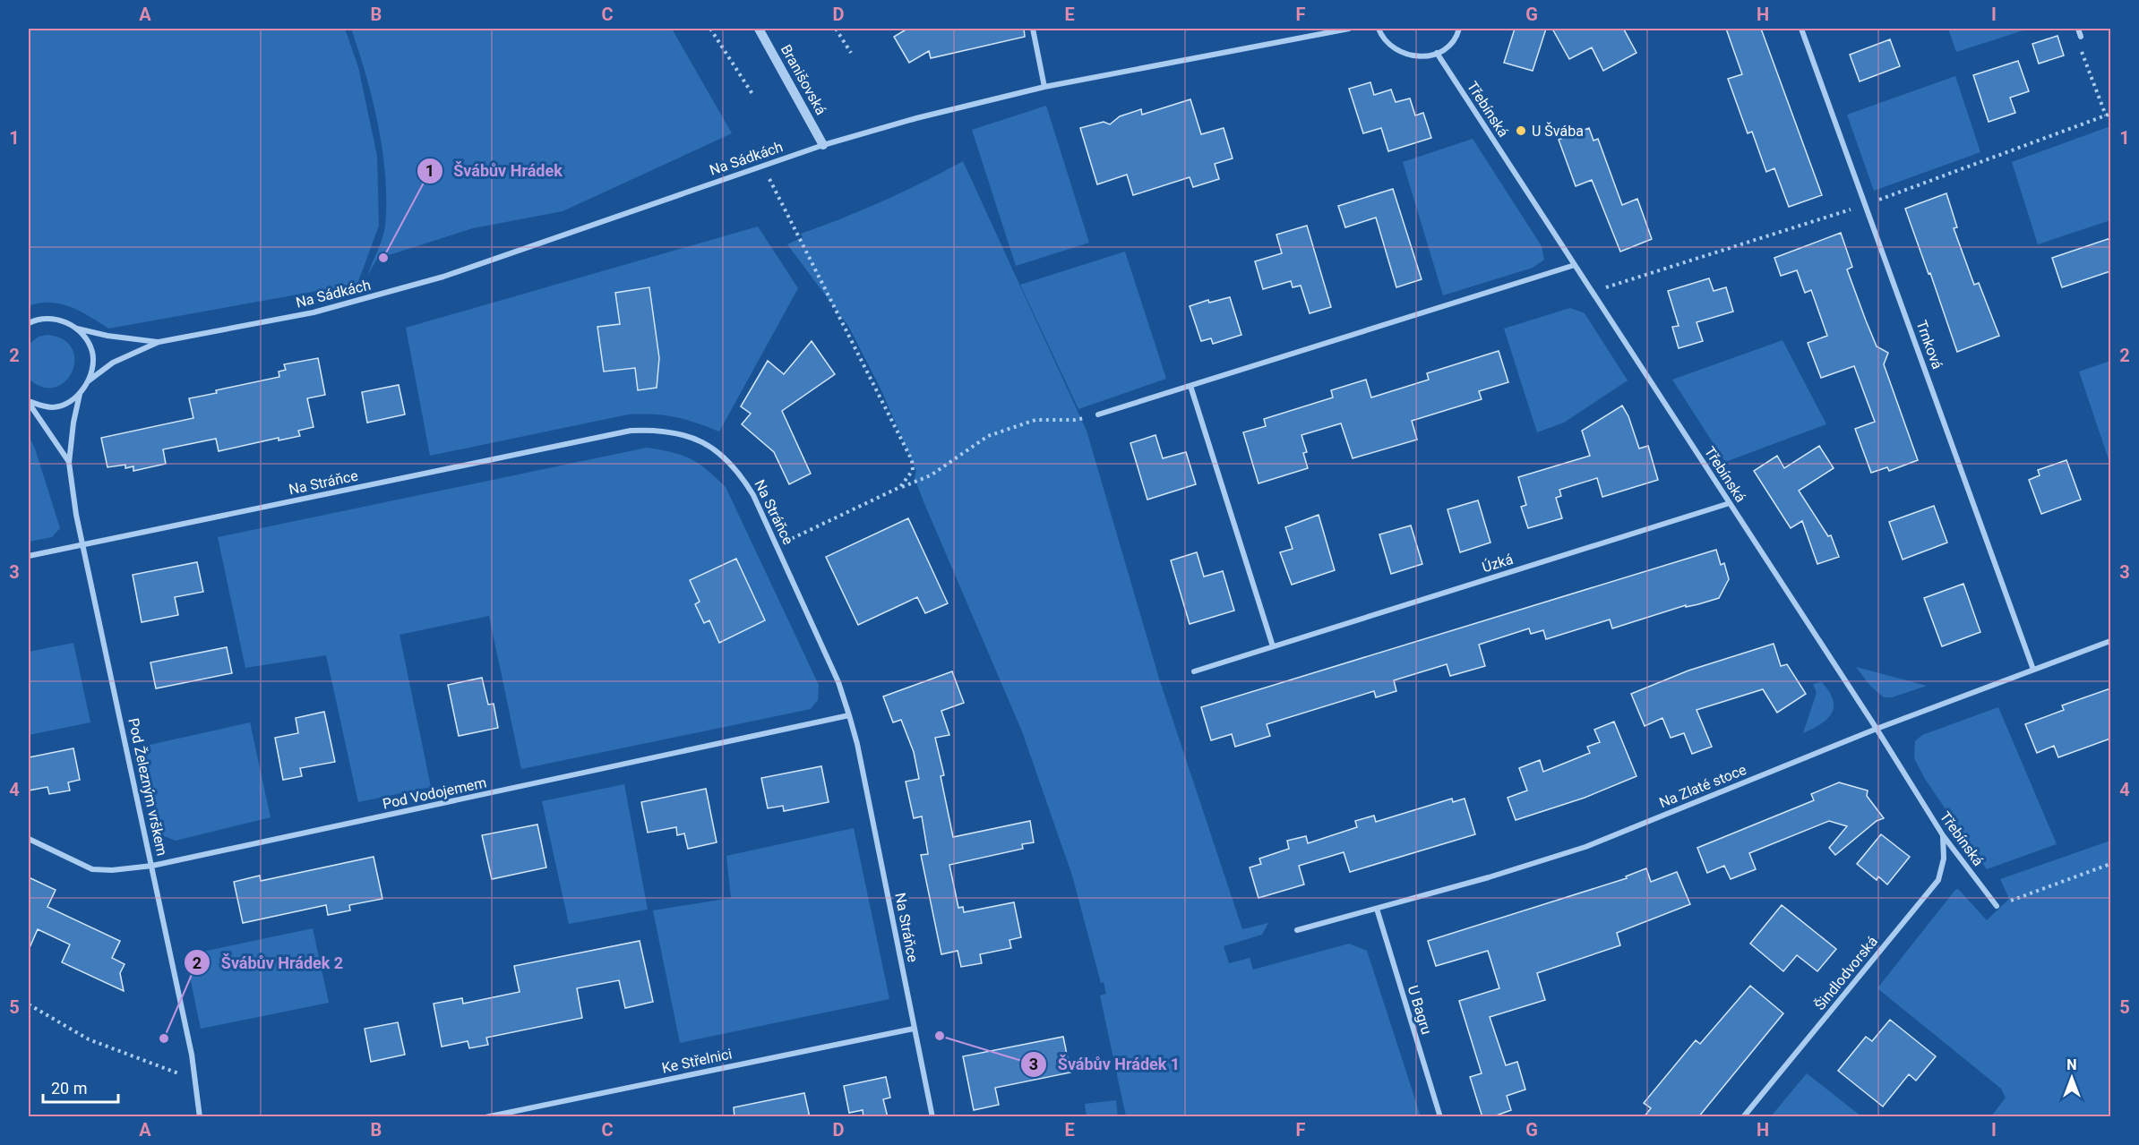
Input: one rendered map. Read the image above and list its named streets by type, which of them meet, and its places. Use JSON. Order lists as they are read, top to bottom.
{
  "streets": {
    "street": [
      "Branišovská",
      "Třebínská",
      "Na Sádkách",
      "Trnková",
      "Na Stráňce",
      "Úzká",
      "Na Zlaté stoce",
      "Pod Železným vrškem",
      "Pod Vodojemem",
      "Šindlodvorská",
      "U Bagru",
      "Ke Střelnici"
    ]
  },
  "crossings": [
    ["Branišovská", "Na Sádkách"],
    ["Třebínská", "Úzká"],
    ["Třebínská", "Na Zlaté stoce"],
    ["Třebínská", "Šindlodvorská"],
    ["Trnková", "Na Zlaté stoce"],
    ["Na Stráňce", "Pod Železným vrškem"],
    ["Na Stráňce", "Pod Vodojemem"],
    ["Na Stráňce", "Ke Střelnici"],
    ["Na Zlaté stoce", "U Bagru"],
    ["Pod Železným vrškem", "Pod Vodojemem"]
  ],
  "places": [
    "U Švába",
    "Švábův Hrádek",
    "Švábův Hrádek 1",
    "Švábův Hrádek 2"
  ],
  "scale_bar": "20 m",
  "north": "top",
  "grid": {
    "columns": [
      "A",
      "B",
      "C",
      "D",
      "E",
      "F",
      "G",
      "H",
      "I"
    ],
    "rows": [
      "1",
      "2",
      "3",
      "4",
      "5"
    ]
  }
}
